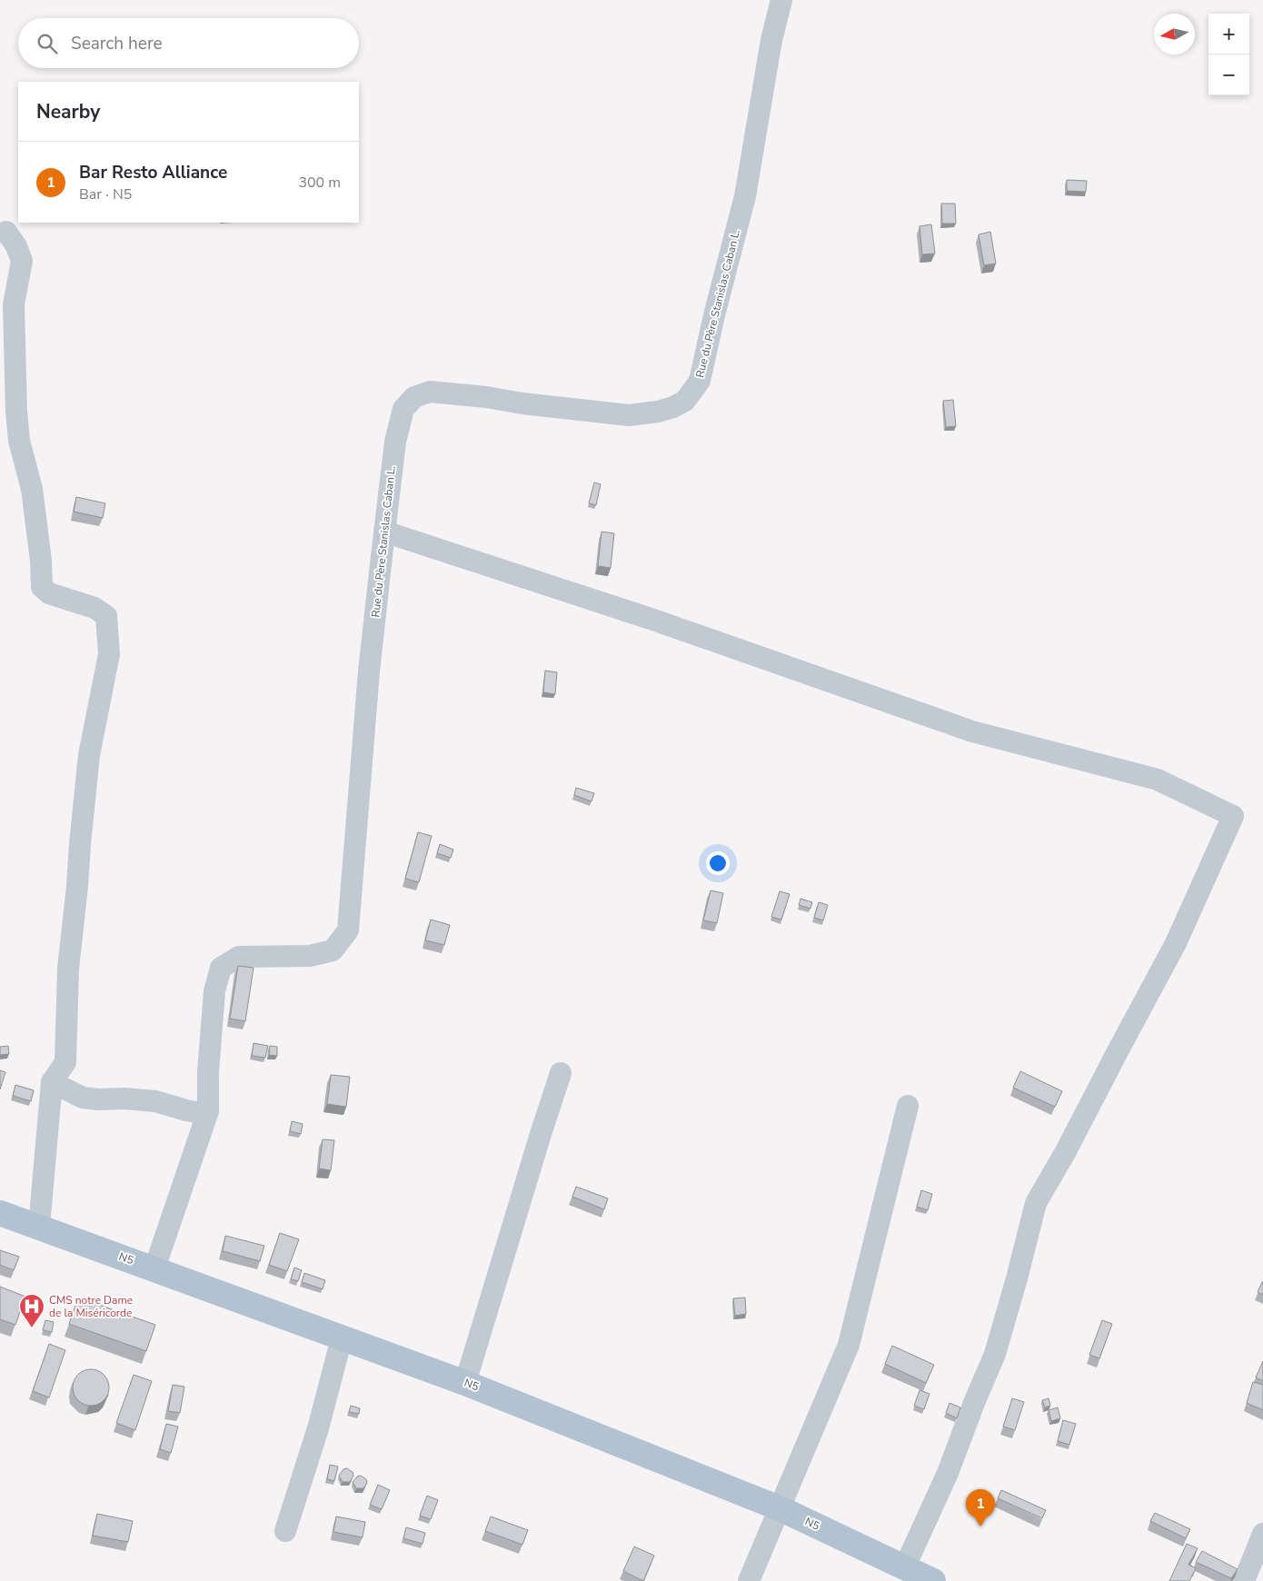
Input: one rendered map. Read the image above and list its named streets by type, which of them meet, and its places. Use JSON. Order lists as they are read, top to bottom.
{
  "streets": {
    "main road": ["N5"],
    "street": ["Rue du Père Stanislas Caban L."]
  },
  "crossings": [
    ["Rue du Père Stanislas Caban L.", "N5"]
  ],
  "places": {
    "hospital": ["CMS notre Dame de la Miséricorde"]
  },
  "north": "left",
  "page": {
    "map_buttons": ["+", "−"],
    "search": "Search here",
    "heading": "Nearby",
    "list": [
      {
        "mark": "1",
        "name": "Bar Resto Alliance",
        "note": "Bar · N5",
        "value": "300 m"
      }
    ],
    "pins": "1"
  }
}
